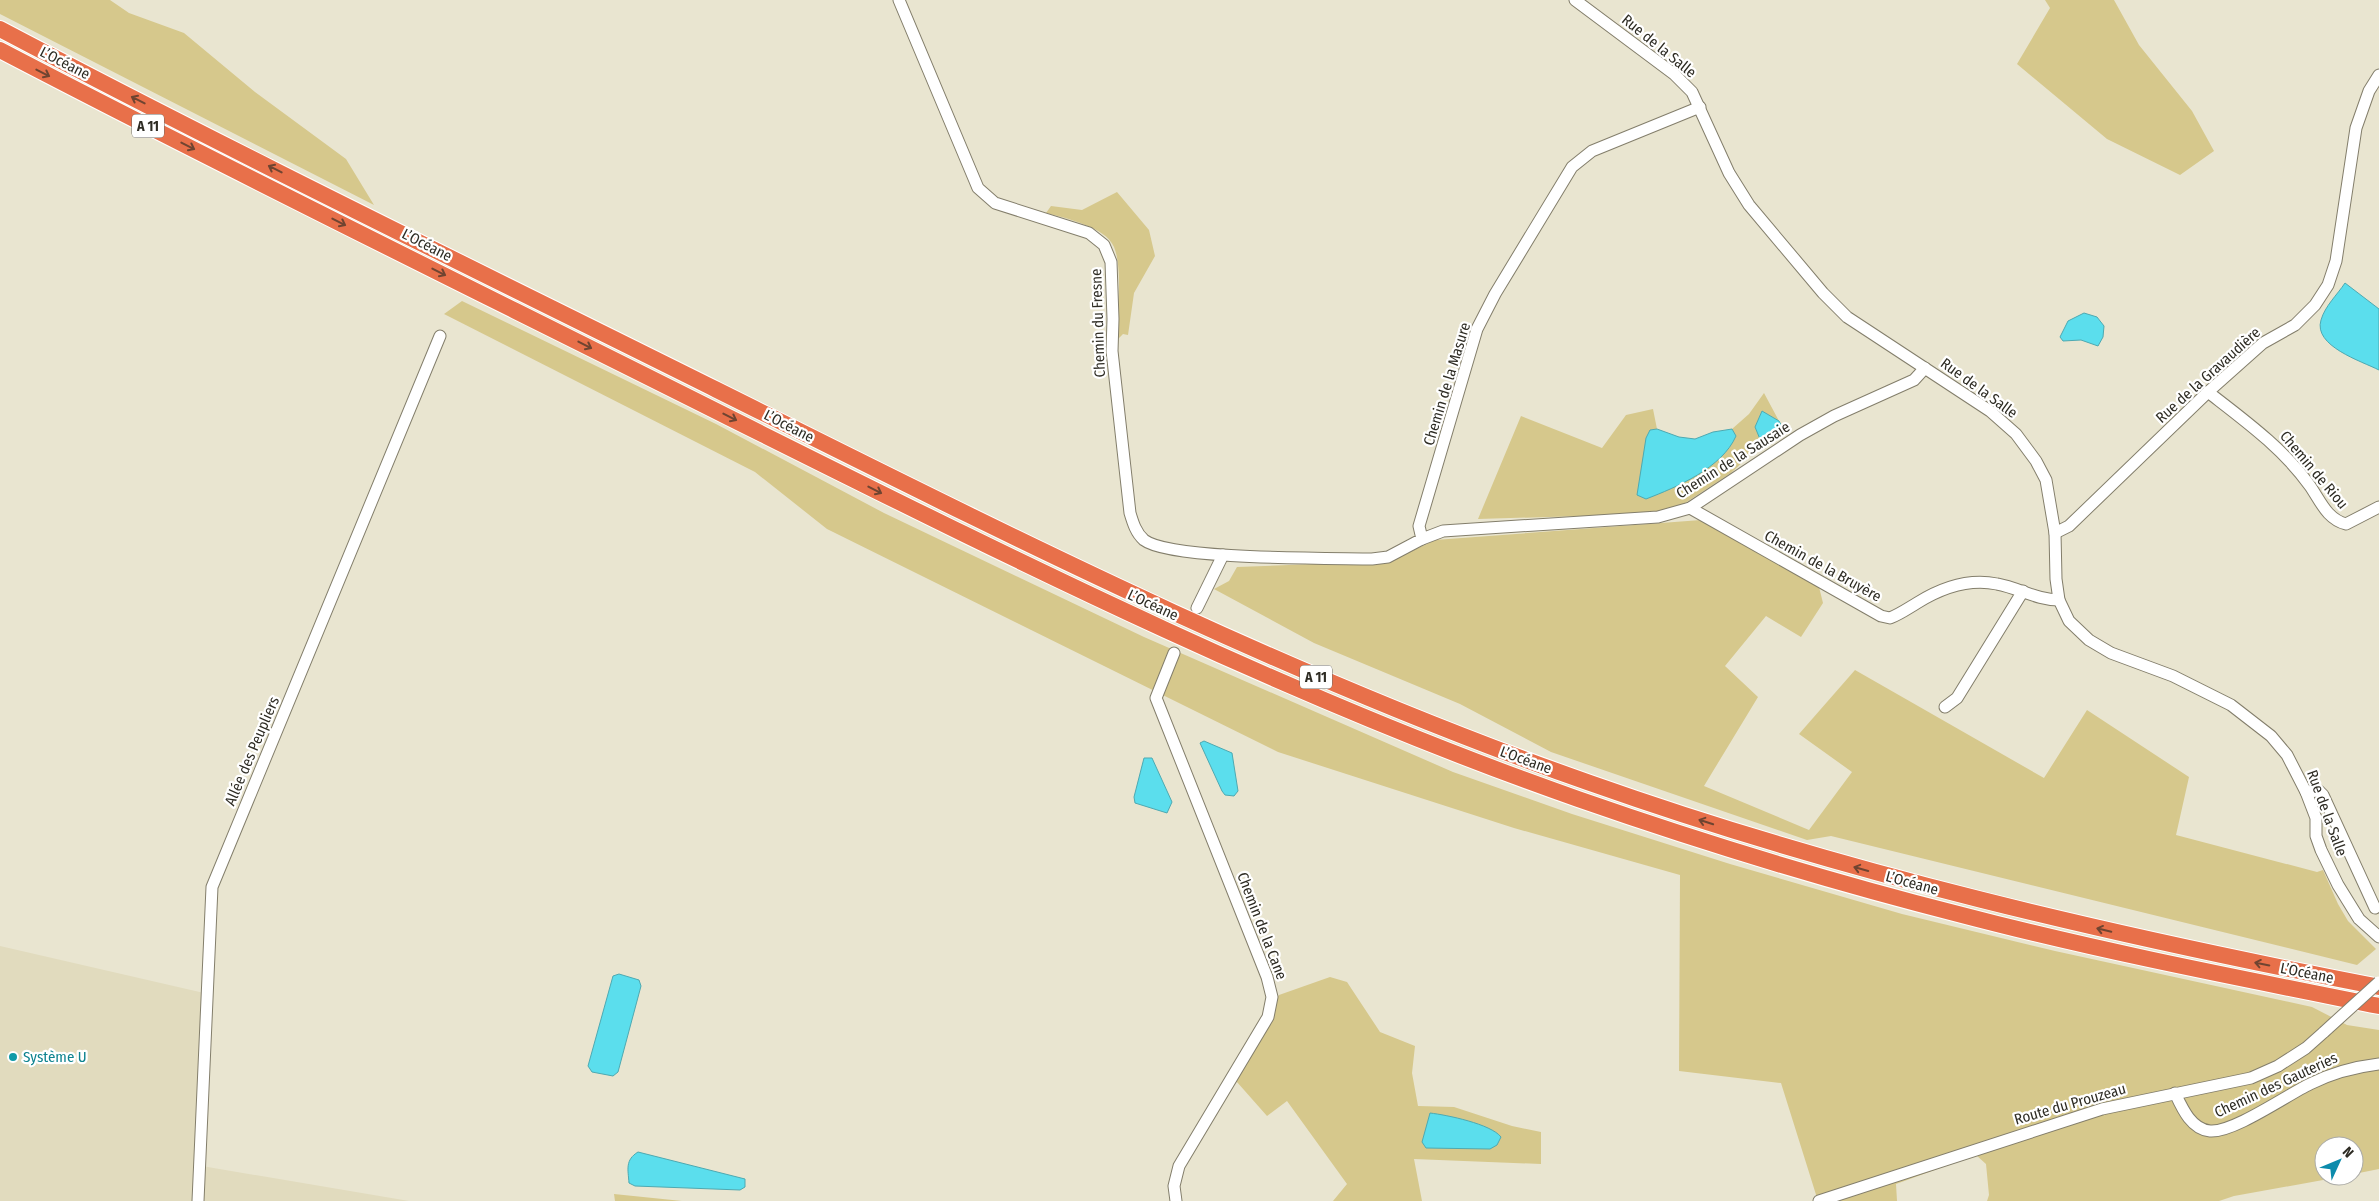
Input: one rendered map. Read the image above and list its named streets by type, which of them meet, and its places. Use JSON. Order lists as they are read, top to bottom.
{
  "streets": {
    "highway": ["L’Océane", "A 11"],
    "street": [
      "Rue de la Salle",
      "Chemin du Fresne",
      "Rue de la Gravaudière",
      "Chemin de la Masure",
      "Chemin de la Sausaie",
      "Chemin de Riou",
      "Chemin de la Bruyère",
      "Allée des Peupliers",
      "Chemin de la Cane",
      "Chemin des Gauteries",
      "Route du Prouzeau"
    ]
  },
  "crossings": [
    ["Rue de la Salle", "Rue de la Gravaudière"],
    ["Rue de la Salle", "Chemin de la Masure"],
    ["Rue de la Salle", "Chemin de la Sausaie"],
    ["Rue de la Salle", "Chemin de la Bruyère"],
    ["Rue de la Gravaudière", "Chemin de Riou"],
    ["Chemin de la Masure", "Chemin de la Sausaie"],
    ["Chemin de la Sausaie", "Chemin de la Bruyère"],
    ["Chemin des Gauteries", "Route du Prouzeau"]
  ],
  "places": ["Système U"],
  "north": "top right"
}
